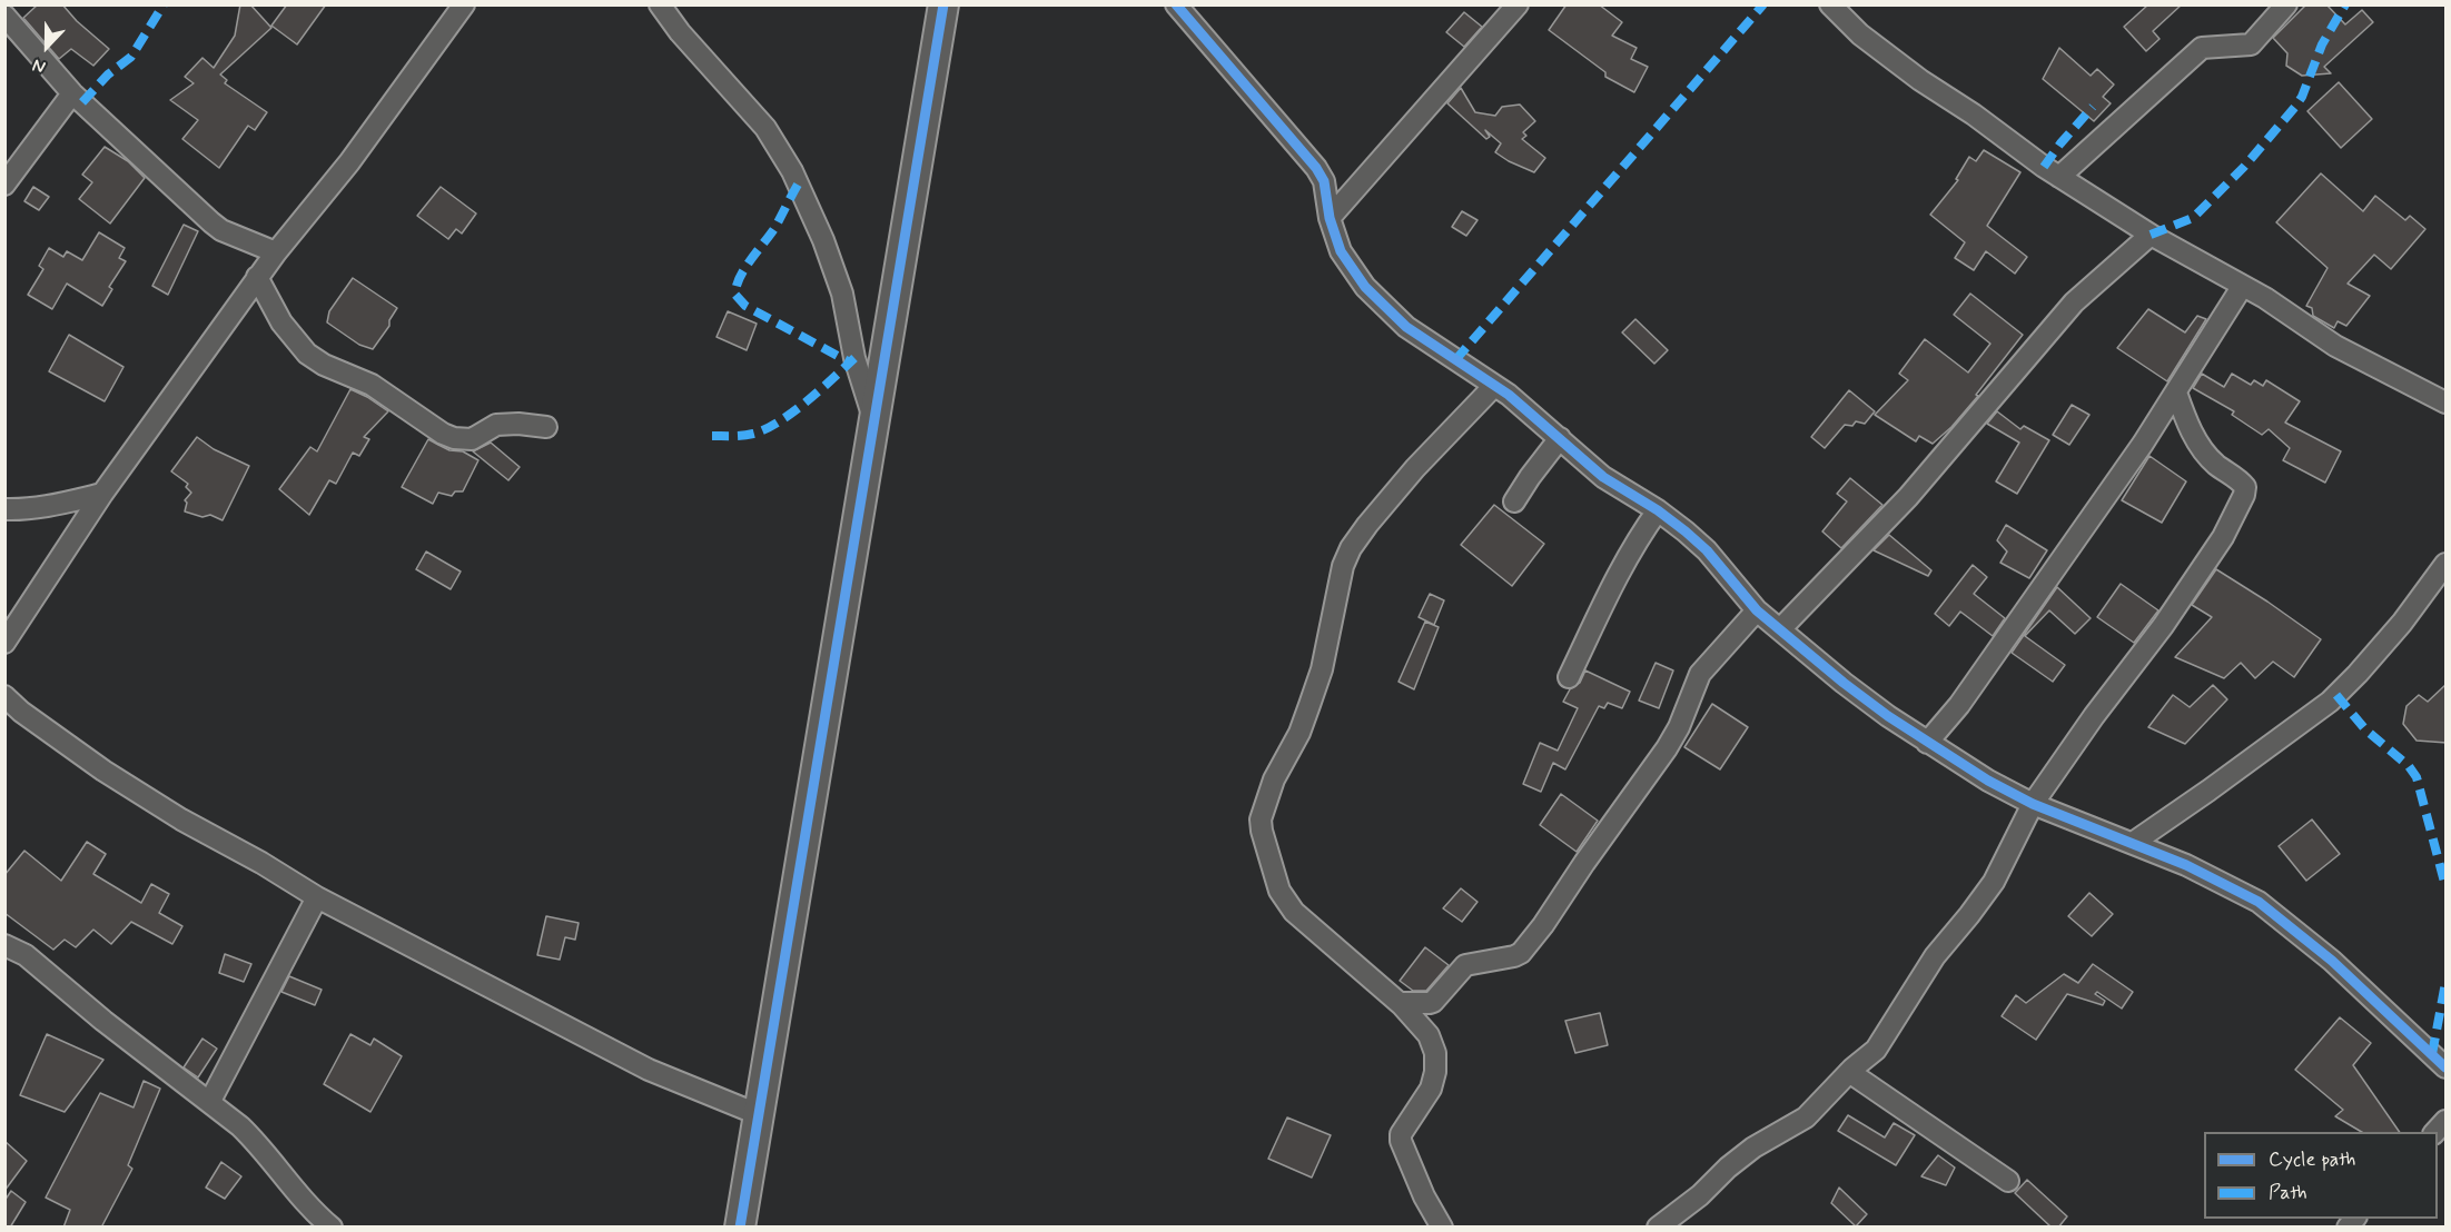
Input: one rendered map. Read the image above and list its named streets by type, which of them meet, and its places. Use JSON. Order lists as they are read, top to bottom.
{
  "legend": ["Cycle path", "Path"],
  "north": "bottom"
}
